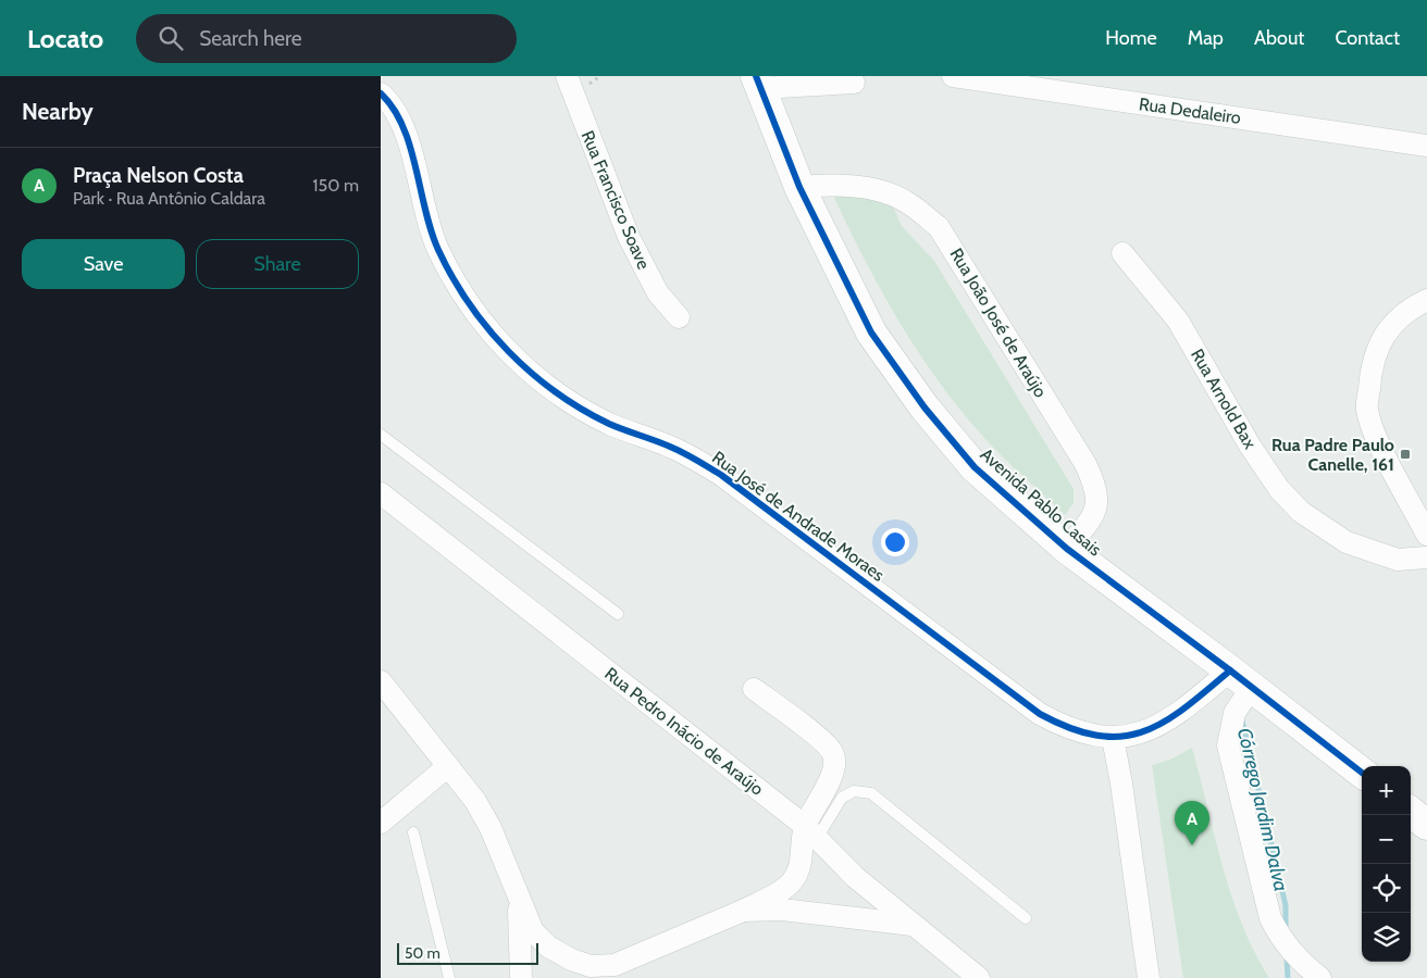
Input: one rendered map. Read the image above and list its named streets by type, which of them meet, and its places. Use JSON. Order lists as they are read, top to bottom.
{
  "streets": {
    "street": [
      "Rua Dedaleiro",
      "Rua Francisco Soave",
      "Rua João José de Araújo",
      "Rua Arnold Bax",
      "Avenida Pablo Casais",
      "Rua José de Andrade Moraes",
      "Rua Pedro Inácio de Araújo"
    ]
  },
  "crossings": [
    ["Rua João José de Araújo", "Avenida Pablo Casais"],
    ["Avenida Pablo Casais", "Rua José de Andrade Moraes"]
  ],
  "water": ["Córrego Jardim Dalva"],
  "places": {
    "transit": ["Rua Padre Paulo Canelle, 161"]
  },
  "scale_bar": "50 m",
  "page": {
    "header": "Locato",
    "search": "Search here",
    "nav": [
      "Home",
      "Map",
      "About",
      "Contact"
    ],
    "heading": "Nearby",
    "list": [
      {
        "mark": "A",
        "name": "Praça Nelson Costa",
        "note": "Park · Rua Antônio Caldara",
        "value": "150 m"
      }
    ],
    "buttons": ["Save", "Share"],
    "map_buttons": ["+", "−"],
    "pins": "A",
    "scale": "50 m"
  }
}
